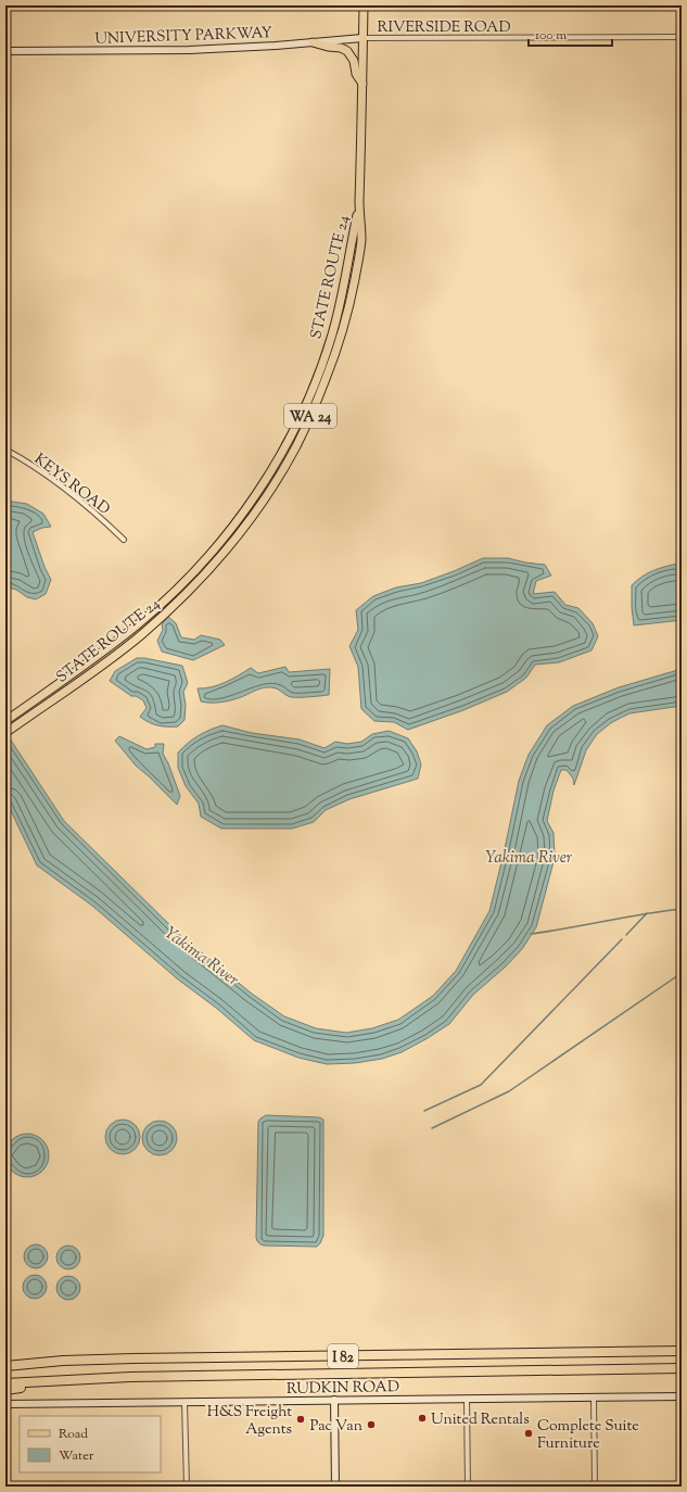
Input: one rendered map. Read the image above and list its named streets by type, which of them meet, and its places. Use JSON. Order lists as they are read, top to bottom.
{
  "streets": {
    "highway": ["I 82"],
    "main road": ["STATE ROUTE 24", "WA 24"],
    "street": [
      "RIVERSIDE ROAD",
      "UNIVERSITY PARKWAY",
      "KEYS ROAD",
      "RUDKIN ROAD"
    ]
  },
  "crossings": [
    ["RIVERSIDE ROAD", "UNIVERSITY PARKWAY"],
    ["RIVERSIDE ROAD", "STATE ROUTE 24"],
    ["UNIVERSITY PARKWAY", "STATE ROUTE 24"]
  ],
  "water": ["Yakima River"],
  "places": [
    "United Rentals",
    "H&S Freight Agents",
    "Pac Van",
    "Complete Suite Furniture"
  ],
  "legend": ["Road", "Water"],
  "scale_bar": "100 m"
}
